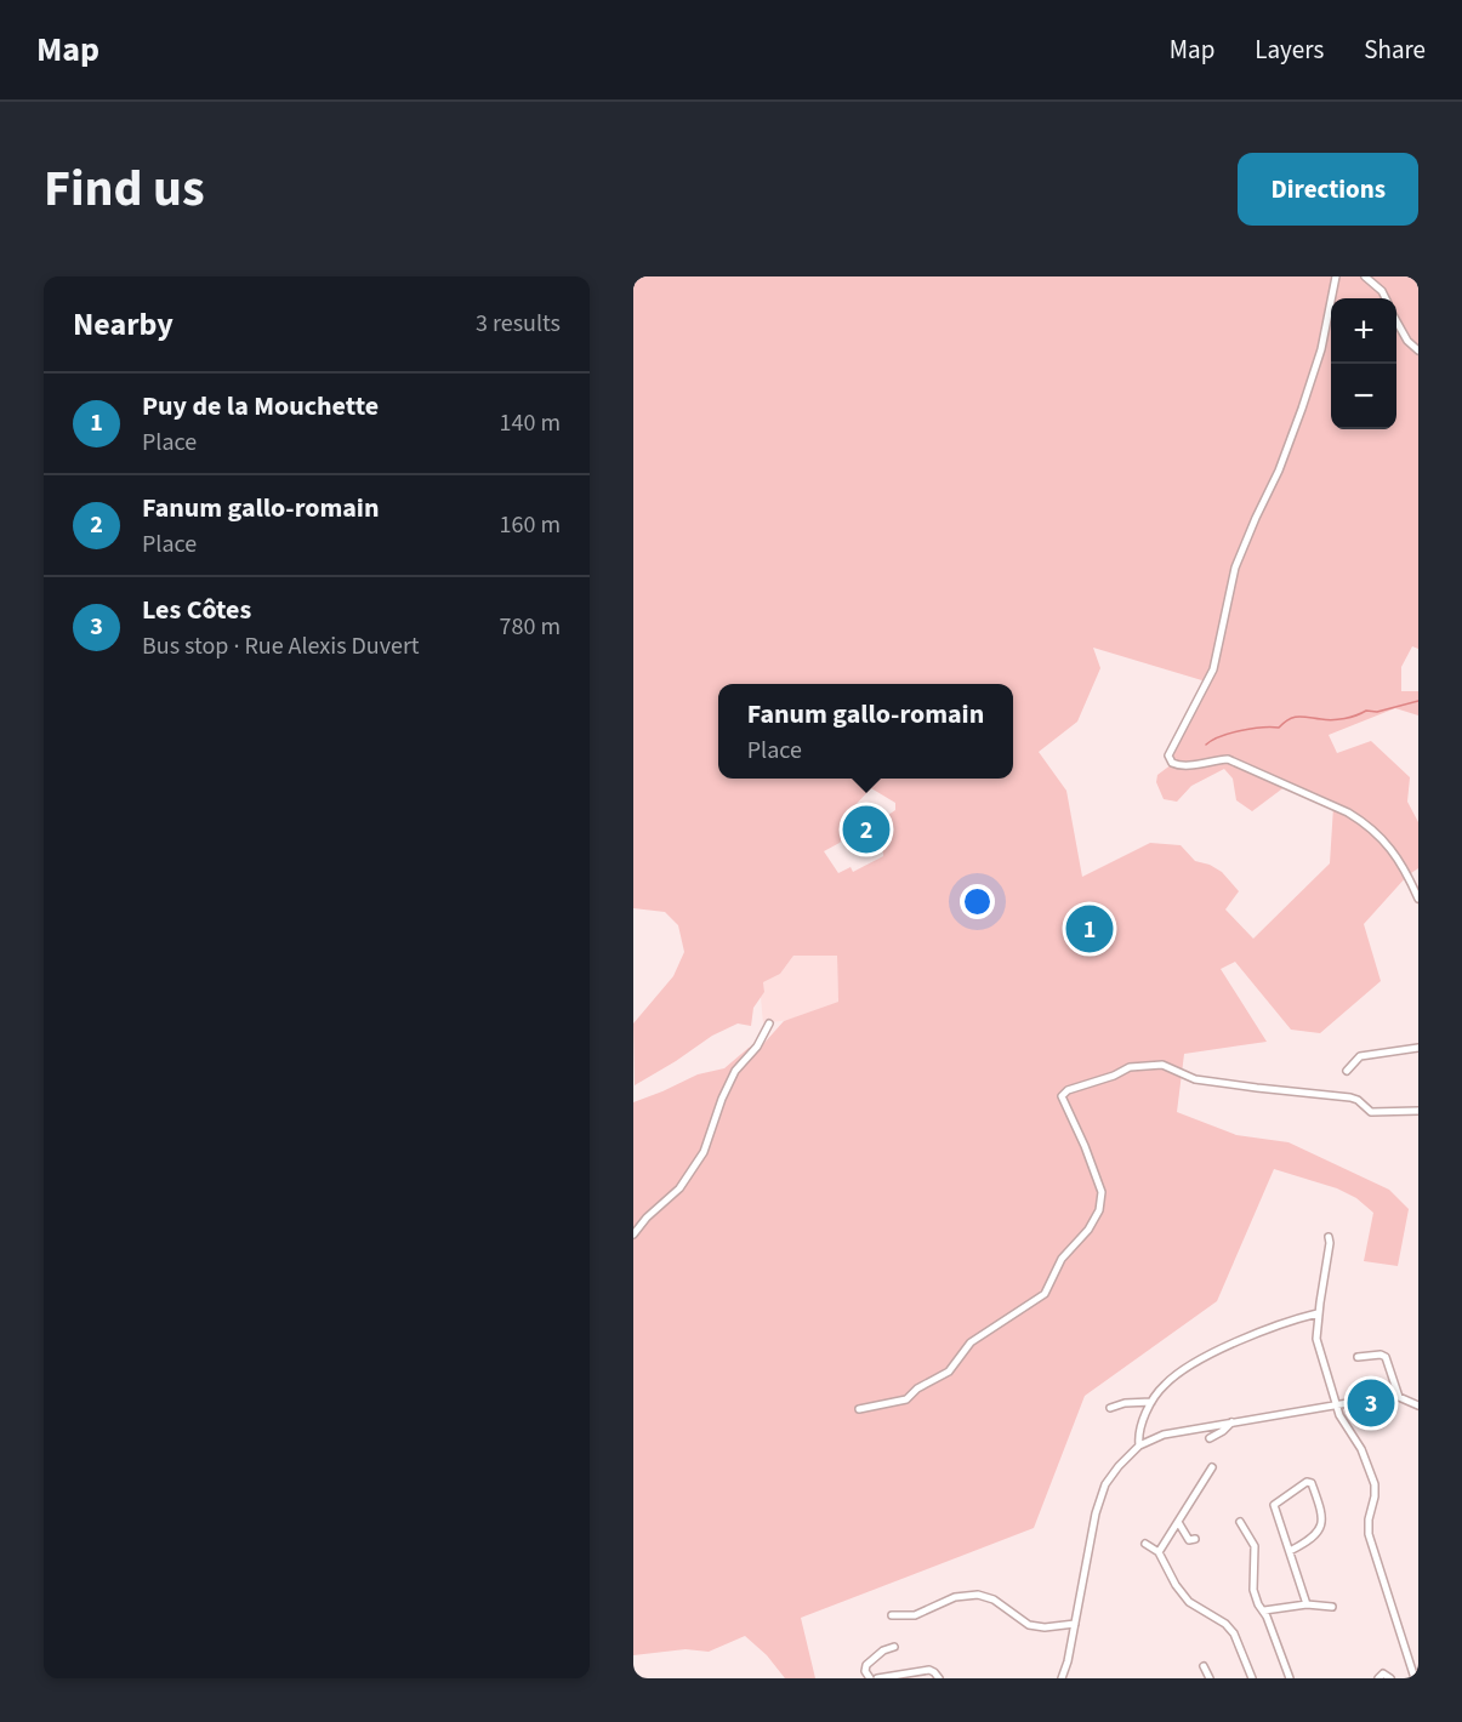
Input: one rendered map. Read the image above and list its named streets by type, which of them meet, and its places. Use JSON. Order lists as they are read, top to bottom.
{
  "page": {
    "header": "Map",
    "nav": ["Map", "Layers", "Share"],
    "title": "Find us",
    "buttons": "Directions",
    "heading": ["Nearby", "3 results"],
    "map_buttons": ["+", "−"],
    "list": [
      {
        "mark": "1",
        "name": "Puy de la Mouchette",
        "note": "Place",
        "value": "140 m"
      },
      {
        "mark": "2",
        "name": "Fanum gallo-romain",
        "note": "Place",
        "value": "160 m"
      },
      {
        "mark": "3",
        "name": "Les Côtes",
        "note": "Bus stop · Rue Alexis Duvert",
        "value": "780 m"
      }
    ],
    "popup": ["Fanum gallo-romain", "Place"],
    "pins": ["2", "1", "3"]
  }
}
